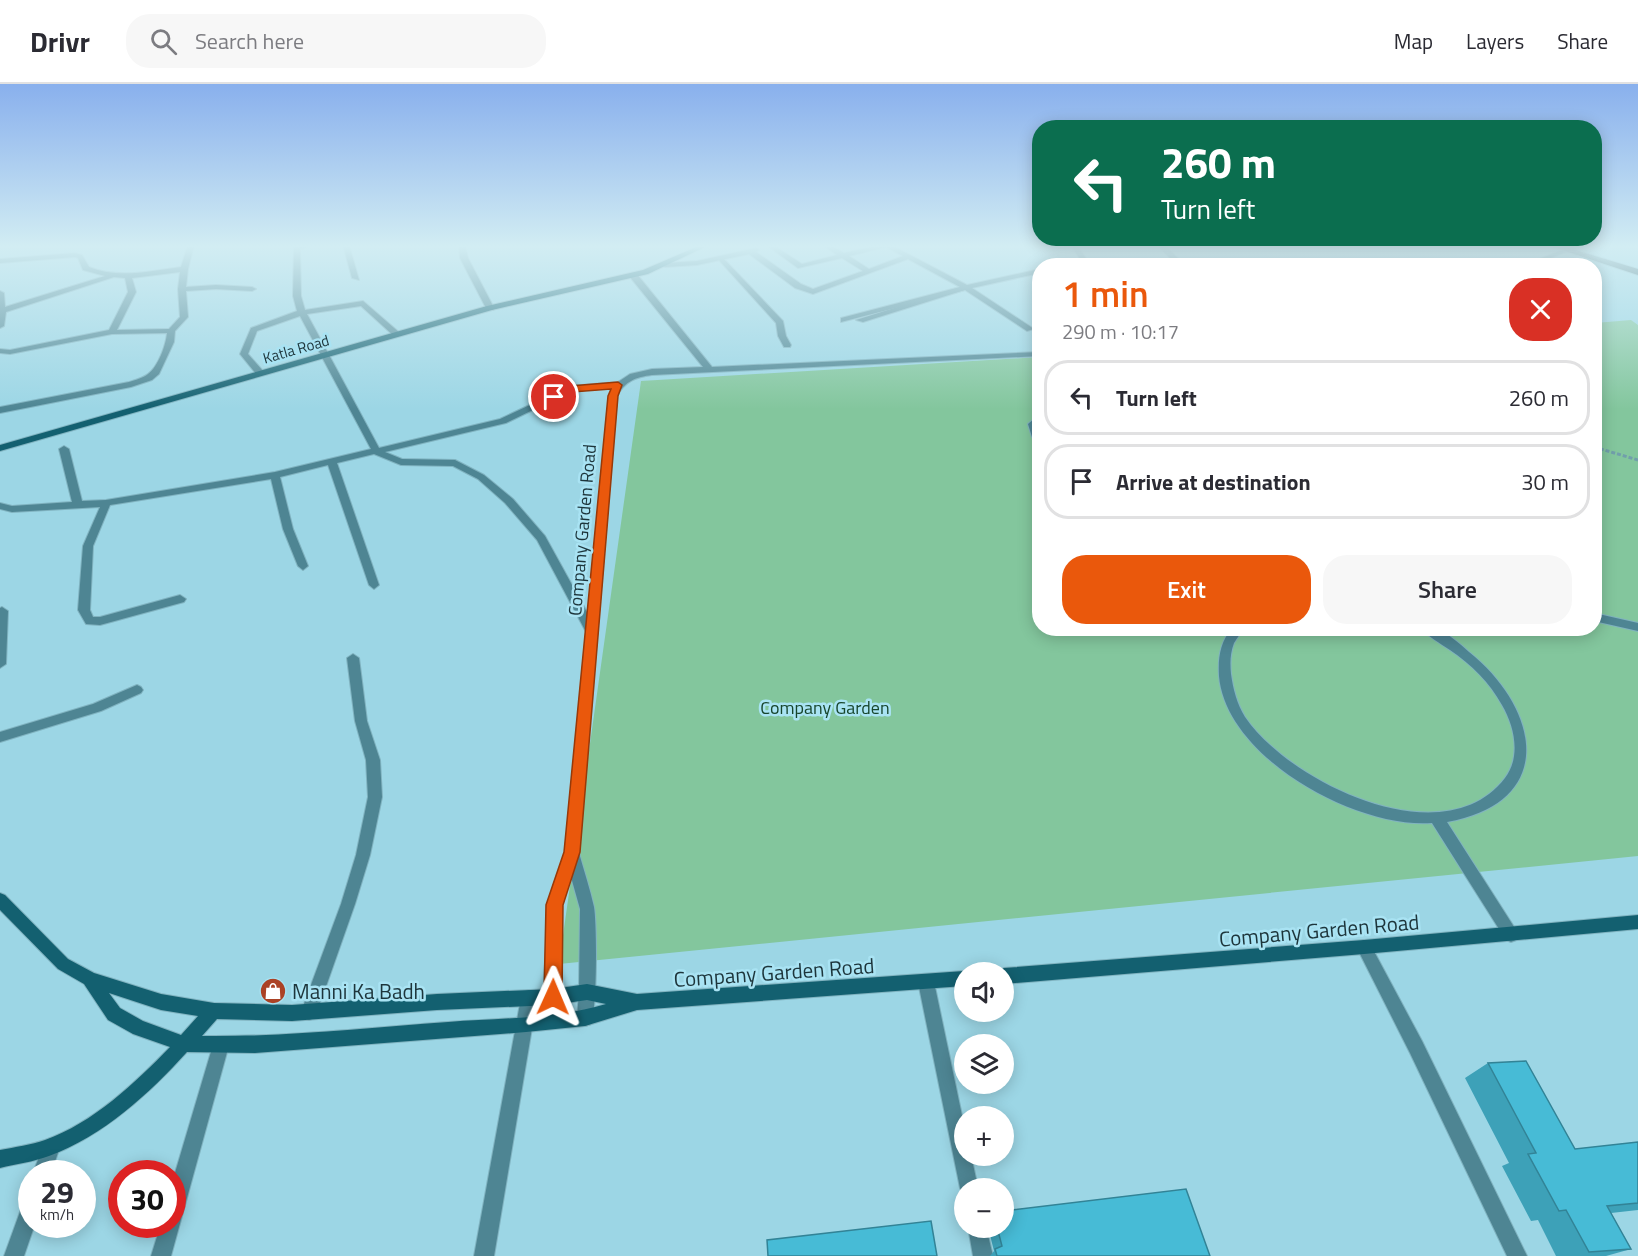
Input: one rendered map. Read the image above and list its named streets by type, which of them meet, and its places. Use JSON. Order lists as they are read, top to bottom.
{
  "streets": {
    "main road": ["Katla Road", "Company Garden Road"]
  },
  "parks": ["Company Garden"],
  "places": {
    "shop": ["Manni Ka Badh"]
  },
  "page": {
    "header": "Drivr",
    "search": "Search here",
    "nav": ["Map", "Layers", "Share"],
    "turn": ["260 m", "Turn left"],
    "heading": ["1 min", "290 m · 10:17"],
    "list": [
      {
        "name": "Turn left",
        "value": "260 m"
      },
      {
        "name": "Arrive at destination",
        "value": "30 m"
      }
    ],
    "buttons": ["Exit", "Share"],
    "map_buttons": ["+", "−"],
    "speed": "29 km/h",
    "limit": "30"
  }
}
